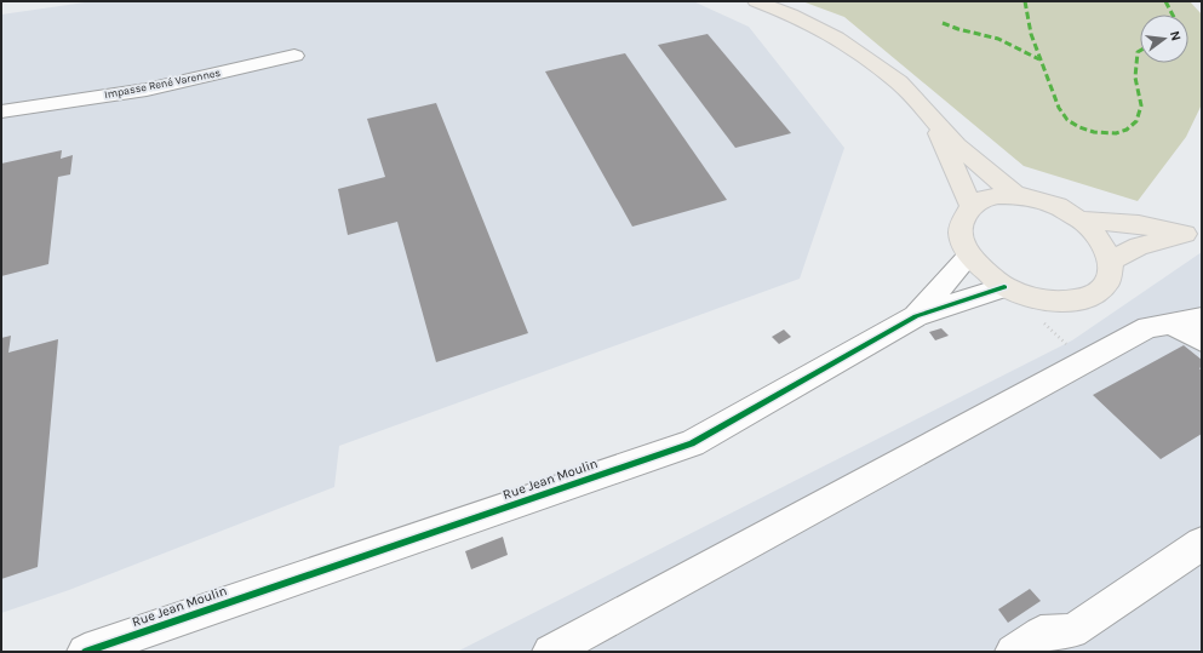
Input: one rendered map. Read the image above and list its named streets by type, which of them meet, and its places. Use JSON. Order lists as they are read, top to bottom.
{
  "streets": {
    "street": ["Impasse René Varennes", "Rue Jean Moulin"]
  },
  "north": "right"
}
